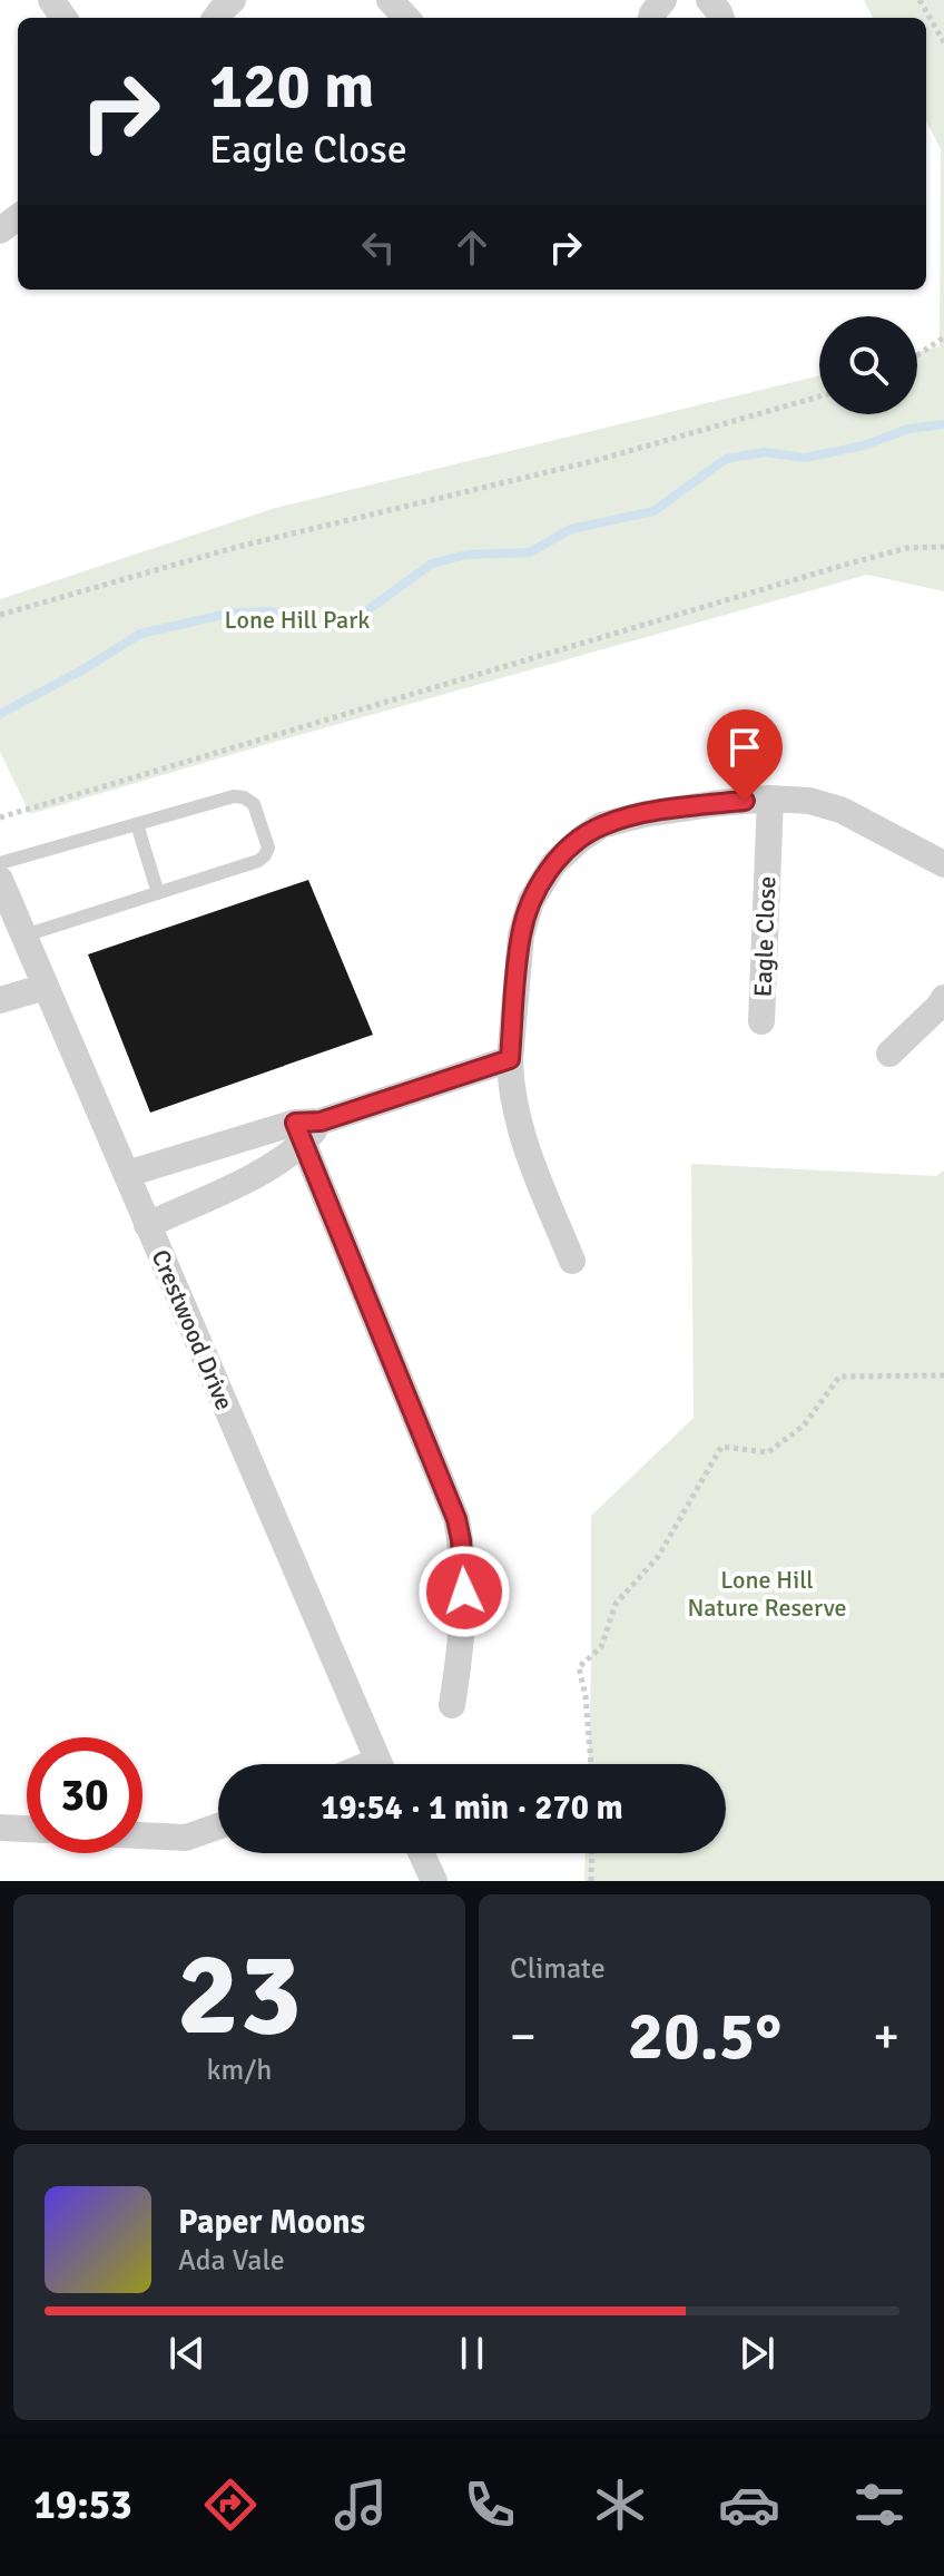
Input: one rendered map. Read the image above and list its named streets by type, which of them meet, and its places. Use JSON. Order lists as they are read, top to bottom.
{
  "streets": {
    "street": ["Eagle Close", "Crestwood Drive"]
  },
  "parks": ["Lone Hill Park", "Lone Hill Nature Reserve"],
  "page": {
    "turn": ["120 m", "Eagle Close"],
    "limit": "30",
    "trip": "19:54 · 1 min · 270 m",
    "tile": [
      ["23", "km/h"],
      "Climate"
    ],
    "heat": ["−", "20.5°", "+"],
    "song": ["Paper Moons", "Ada Vale"],
    "tabs": "19:53"
  }
}
